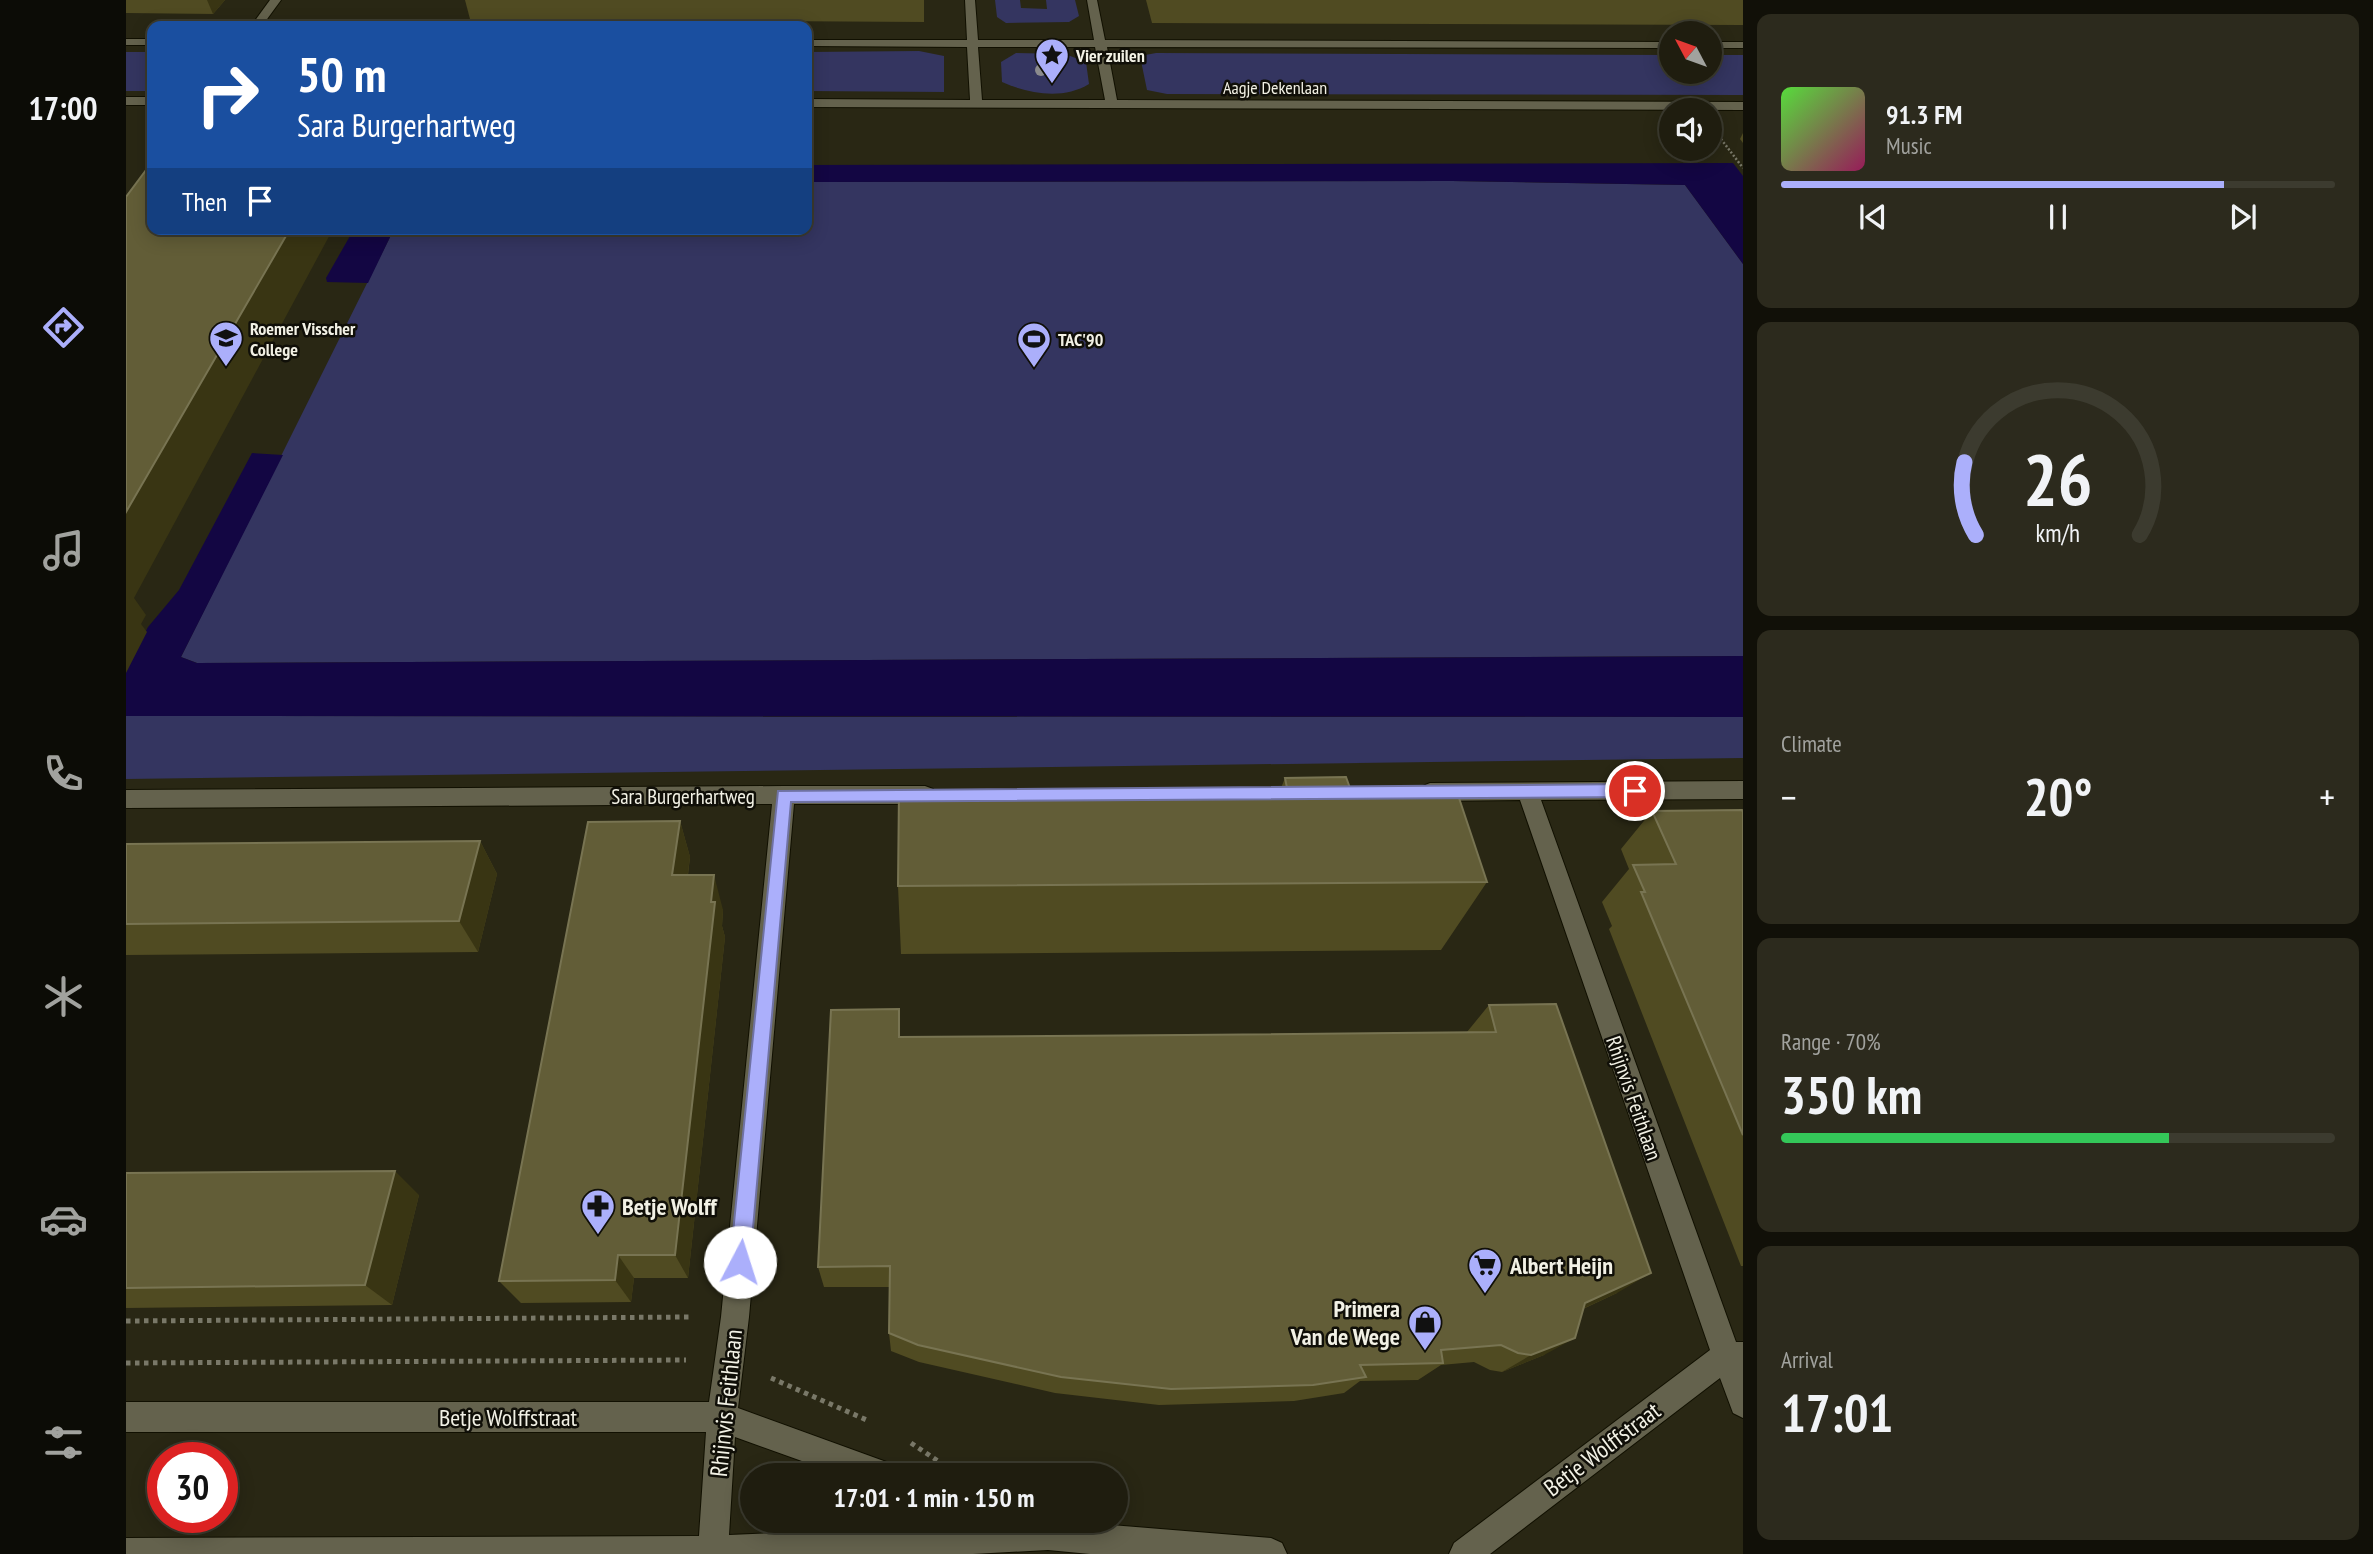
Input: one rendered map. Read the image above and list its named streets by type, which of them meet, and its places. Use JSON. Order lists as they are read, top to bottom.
{
  "streets": {
    "street": [
      "Aagje Dekenlaan",
      "Sara Burgerhartweg",
      "Rhijnvis Feithlaan",
      "Betje Wolffstraat"
    ]
  },
  "crossings": [
    ["Sara Burgerhartweg", "Rhijnvis Feithlaan"],
    ["Rhijnvis Feithlaan", "Betje Wolffstraat"]
  ],
  "places": {
    "place": ["Vier zuilen"],
    "school or university": ["Roemer Visscher College"],
    "sports": ["TAC'90"],
    "pharmacy": ["Betje Wolff"],
    "supermarket": ["Albert Heijn"],
    "shop": ["Primera Van de Wege"]
  },
  "north": "top left",
  "page": {
    "tabs": "17:00",
    "turn": ["50 m", "Sara Burgerhartweg"],
    "song": ["91.3 FM", "Music"],
    "then": "Then",
    "tile": [
      "Climate",
      ["Range · 70%", "350 km"],
      ["Arrival", "17:01"]
    ],
    "heat": ["−", "20°", "+"],
    "limit": "30",
    "trip": "17:01 · 1 min · 150 m",
    "gauge": ["26", "km/h"]
  }
}
